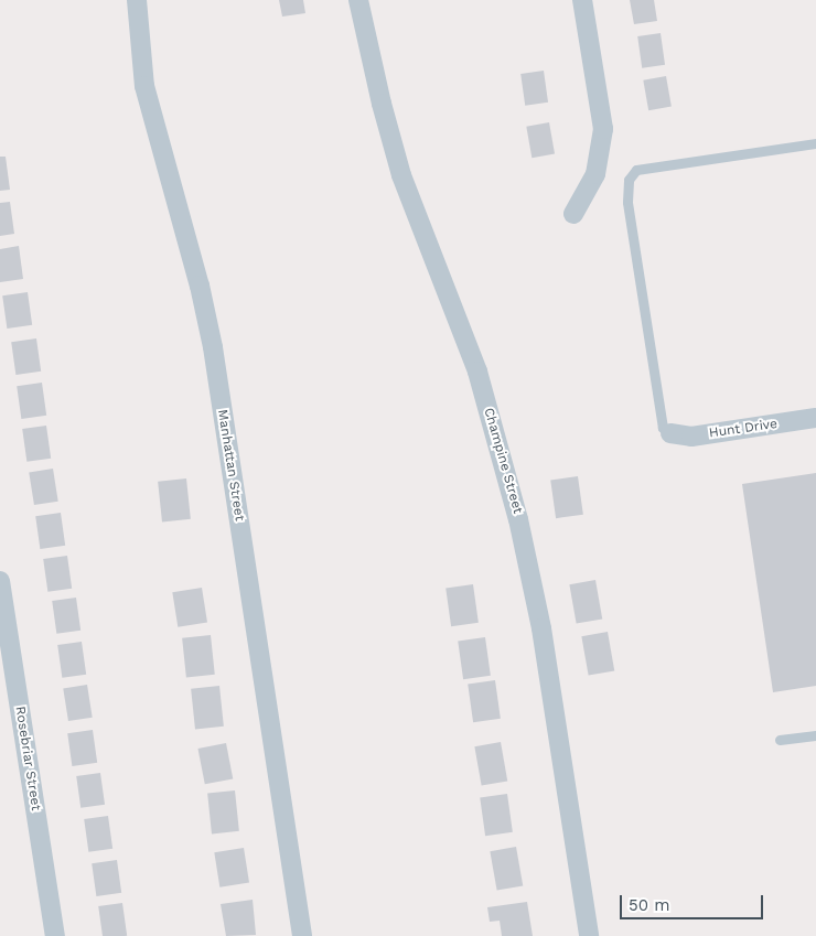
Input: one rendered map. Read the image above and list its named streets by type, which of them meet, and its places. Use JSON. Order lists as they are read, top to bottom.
{
  "streets": {
    "street": [
      "Hunt Drive",
      "Champine Street",
      "Manhattan Street",
      "Rosebriar Street"
    ]
  },
  "scale_bar": "50 m"
}
